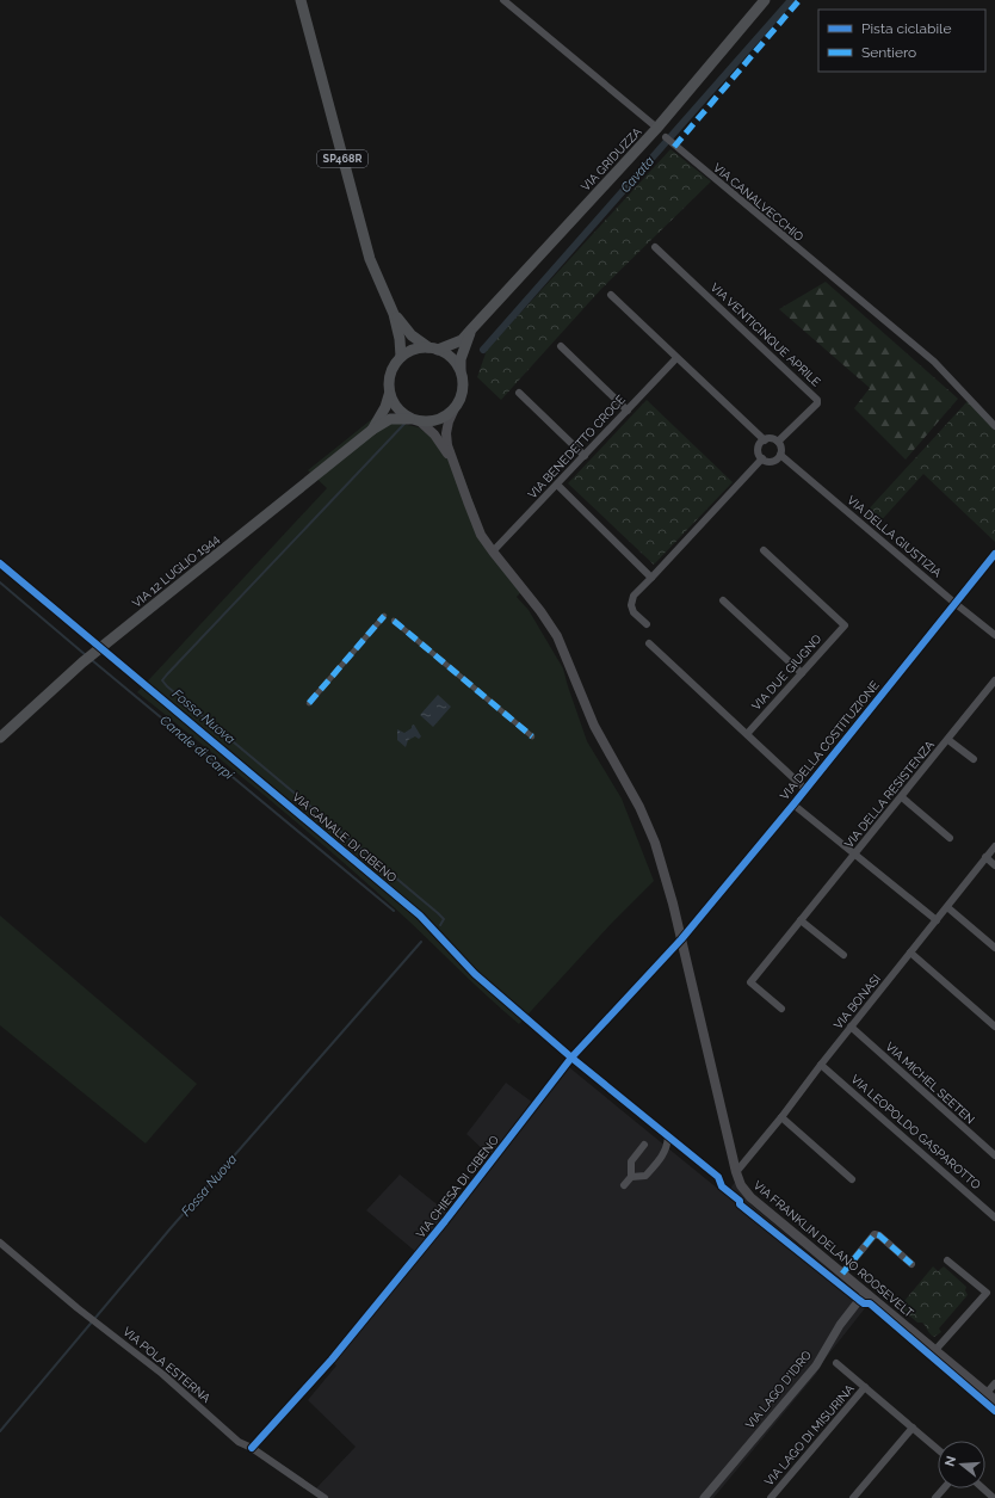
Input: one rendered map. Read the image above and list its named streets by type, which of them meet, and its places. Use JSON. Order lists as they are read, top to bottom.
{
  "streets": {
    "main road": [
      "SP468R",
      "VIA GRIDUZZA",
      "VIA 12 LUGLIO 1944",
      "VIA FRANKLIN DELANO ROOSEVELT"
    ],
    "street": [
      "VIA CANALVECCHIO",
      "VIA VENTICINQUE APRILE",
      "VIA BENEDETTO CROCE",
      "VIA DELLA GIUSTIZIA",
      "VIA DUE GIUGNO",
      "VIA DELLA COSTITUZIONE",
      "VIA DELLA RESISTENZA",
      "VIA CANALE DI CIBENO",
      "VIA BONASI",
      "VIA MICHEL SEETEN",
      "VIA LEOPOLDO GASPAROTTO",
      "VIA CHIESA DI CIBENO",
      "VIA POLA ESTERNA",
      "VIA LAGO D'IDRO",
      "VIA LAGO DI MISURINA"
    ]
  },
  "crossings": [
    ["SP468R", "VIA GRIDUZZA"],
    ["VIA VENTICINQUE APRILE", "VIA DELLA GIUSTIZIA"],
    ["VIA BENEDETTO CROCE", "VIA FRANKLIN DELANO ROOSEVELT"],
    ["VIA DELLA GIUSTIZIA", "VIA DELLA COSTITUZIONE"],
    ["VIA DELLA COSTITUZIONE", "VIA CHIESA DI CIBENO"],
    ["VIA DELLA COSTITUZIONE", "VIA FRANKLIN DELANO ROOSEVELT"],
    ["VIA CANALE DI CIBENO", "VIA CHIESA DI CIBENO"],
    ["VIA BONASI", "VIA MICHEL SEETEN"],
    ["VIA BONASI", "VIA LEOPOLDO GASPAROTTO"],
    ["VIA BONASI", "VIA FRANKLIN DELANO ROOSEVELT"],
    ["VIA CHIESA DI CIBENO", "VIA FRANKLIN DELANO ROOSEVELT"],
    ["VIA CHIESA DI CIBENO", "VIA POLA ESTERNA"],
    ["VIA FRANKLIN DELANO ROOSEVELT", "VIA LAGO D'IDRO"]
  ],
  "water": ["Cavata", "Fossa Nuova", "Canale di Carpi"],
  "legend": ["Pista ciclabile", "Sentiero"],
  "north": "left"
}
